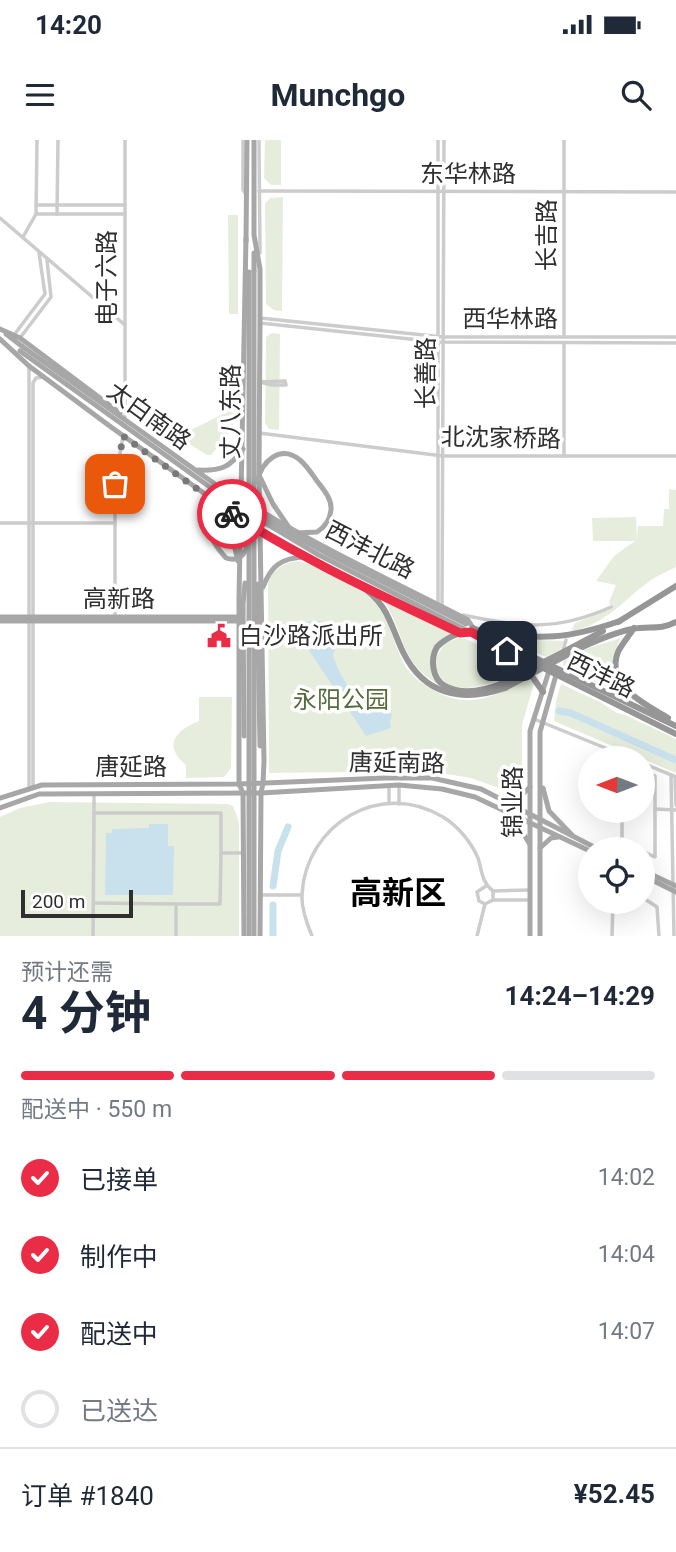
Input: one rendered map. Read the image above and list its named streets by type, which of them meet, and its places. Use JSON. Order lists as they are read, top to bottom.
{
  "streets": {
    "highway": ["西沣路"],
    "main road": [
      "丈八东路",
      "太白南路",
      "西沣北路",
      "高新路",
      "唐延南路",
      "唐延路",
      "锦业路"
    ],
    "street": [
      "东华林路",
      "长吉路",
      "电子六路",
      "西华林路",
      "长善路",
      "北沈家桥路"
    ]
  },
  "crossings": [
    ["东华林路", "长吉路"],
    ["东华林路", "长善路"],
    ["东华林路", "丈八东路"],
    ["长吉路", "西华林路"],
    ["长吉路", "北沈家桥路"],
    ["电子六路", "太白南路"],
    ["西华林路", "长善路"],
    ["西华林路", "丈八东路"],
    ["长善路", "北沈家桥路"],
    ["长善路", "西沣北路"],
    ["丈八东路", "北沈家桥路"],
    ["丈八东路", "西沣北路"],
    ["丈八东路", "唐延路"],
    ["太白南路", "西沣北路"],
    ["太白南路", "西沣路"],
    ["西沣北路", "西沣路"],
    ["西沣路", "锦业路"],
    ["唐延南路", "唐延路"],
    ["唐延南路", "锦业路"]
  ],
  "districts": ["高新区"],
  "parks": ["永阳公园"],
  "places": {
    "public building": ["白沙路派出所"]
  },
  "scale_bar": "200 m",
  "north": "left",
  "page": {
    "status": "14:20",
    "header": "Munchgo",
    "scale": "200 m",
    "heading": ["4 分钟", "预计还需", "14:24–14:29"],
    "panel": ["订单 #1840", "¥52.45"],
    "bar": "配送中 · 550 m",
    "list": [
      ["已接单", "14:02"],
      ["制作中", "14:04"],
      ["配送中", "14:07"],
      "已送达"
    ]
  }
}
